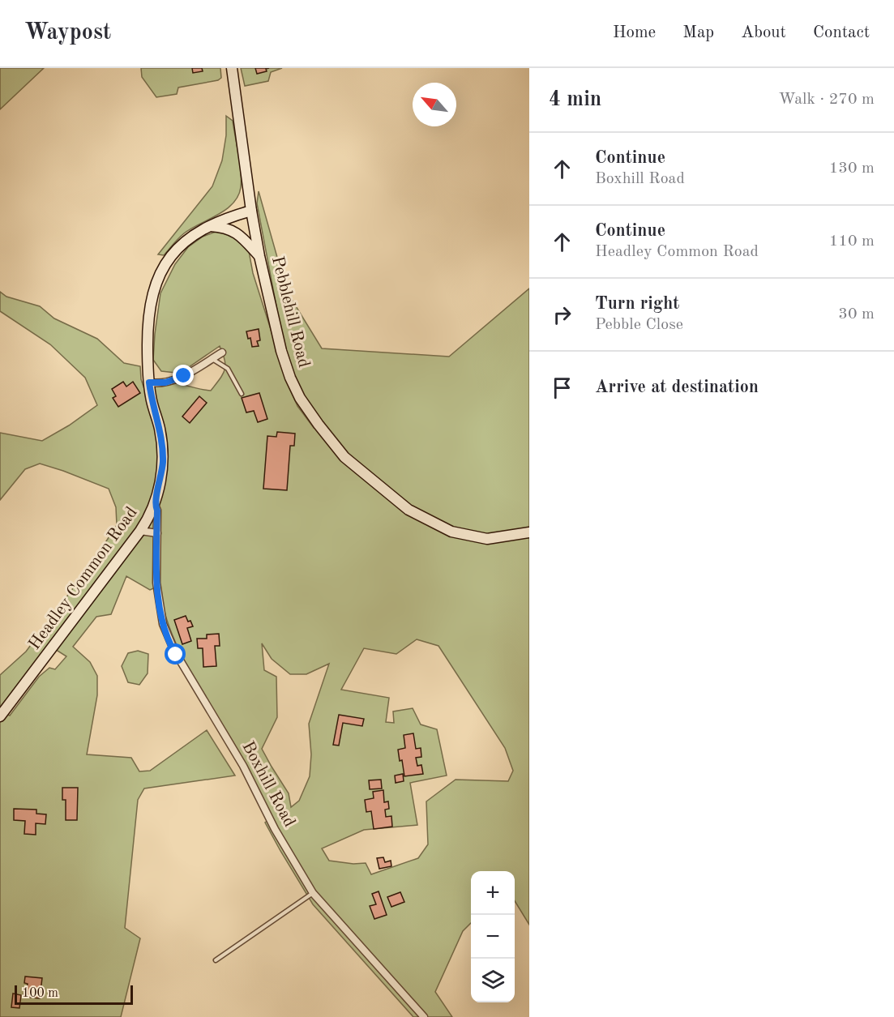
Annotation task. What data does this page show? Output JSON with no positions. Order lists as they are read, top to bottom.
{
  "streets": {
    "main road": ["Pebblehill Road", "Headley Common Road"],
    "street": ["Boxhill Road"]
  },
  "crossings": [
    ["Pebblehill Road", "Headley Common Road"],
    ["Headley Common Road", "Boxhill Road"]
  ],
  "scale_bar": "100 m",
  "north": "top left",
  "page": {
    "header": "Waypost",
    "nav": [
      "Home",
      "Map",
      "About",
      "Contact"
    ],
    "heading": ["4 min", "Walk · 270 m"],
    "list": [
      ["Continue", "Boxhill Road", "130 m"],
      ["Continue", "Headley Common Road", "110 m"],
      ["Turn right", "Pebble Close", "30 m"],
      "Arrive at destination"
    ],
    "map_buttons": ["+", "−"],
    "scale": "100 m"
  }
}
